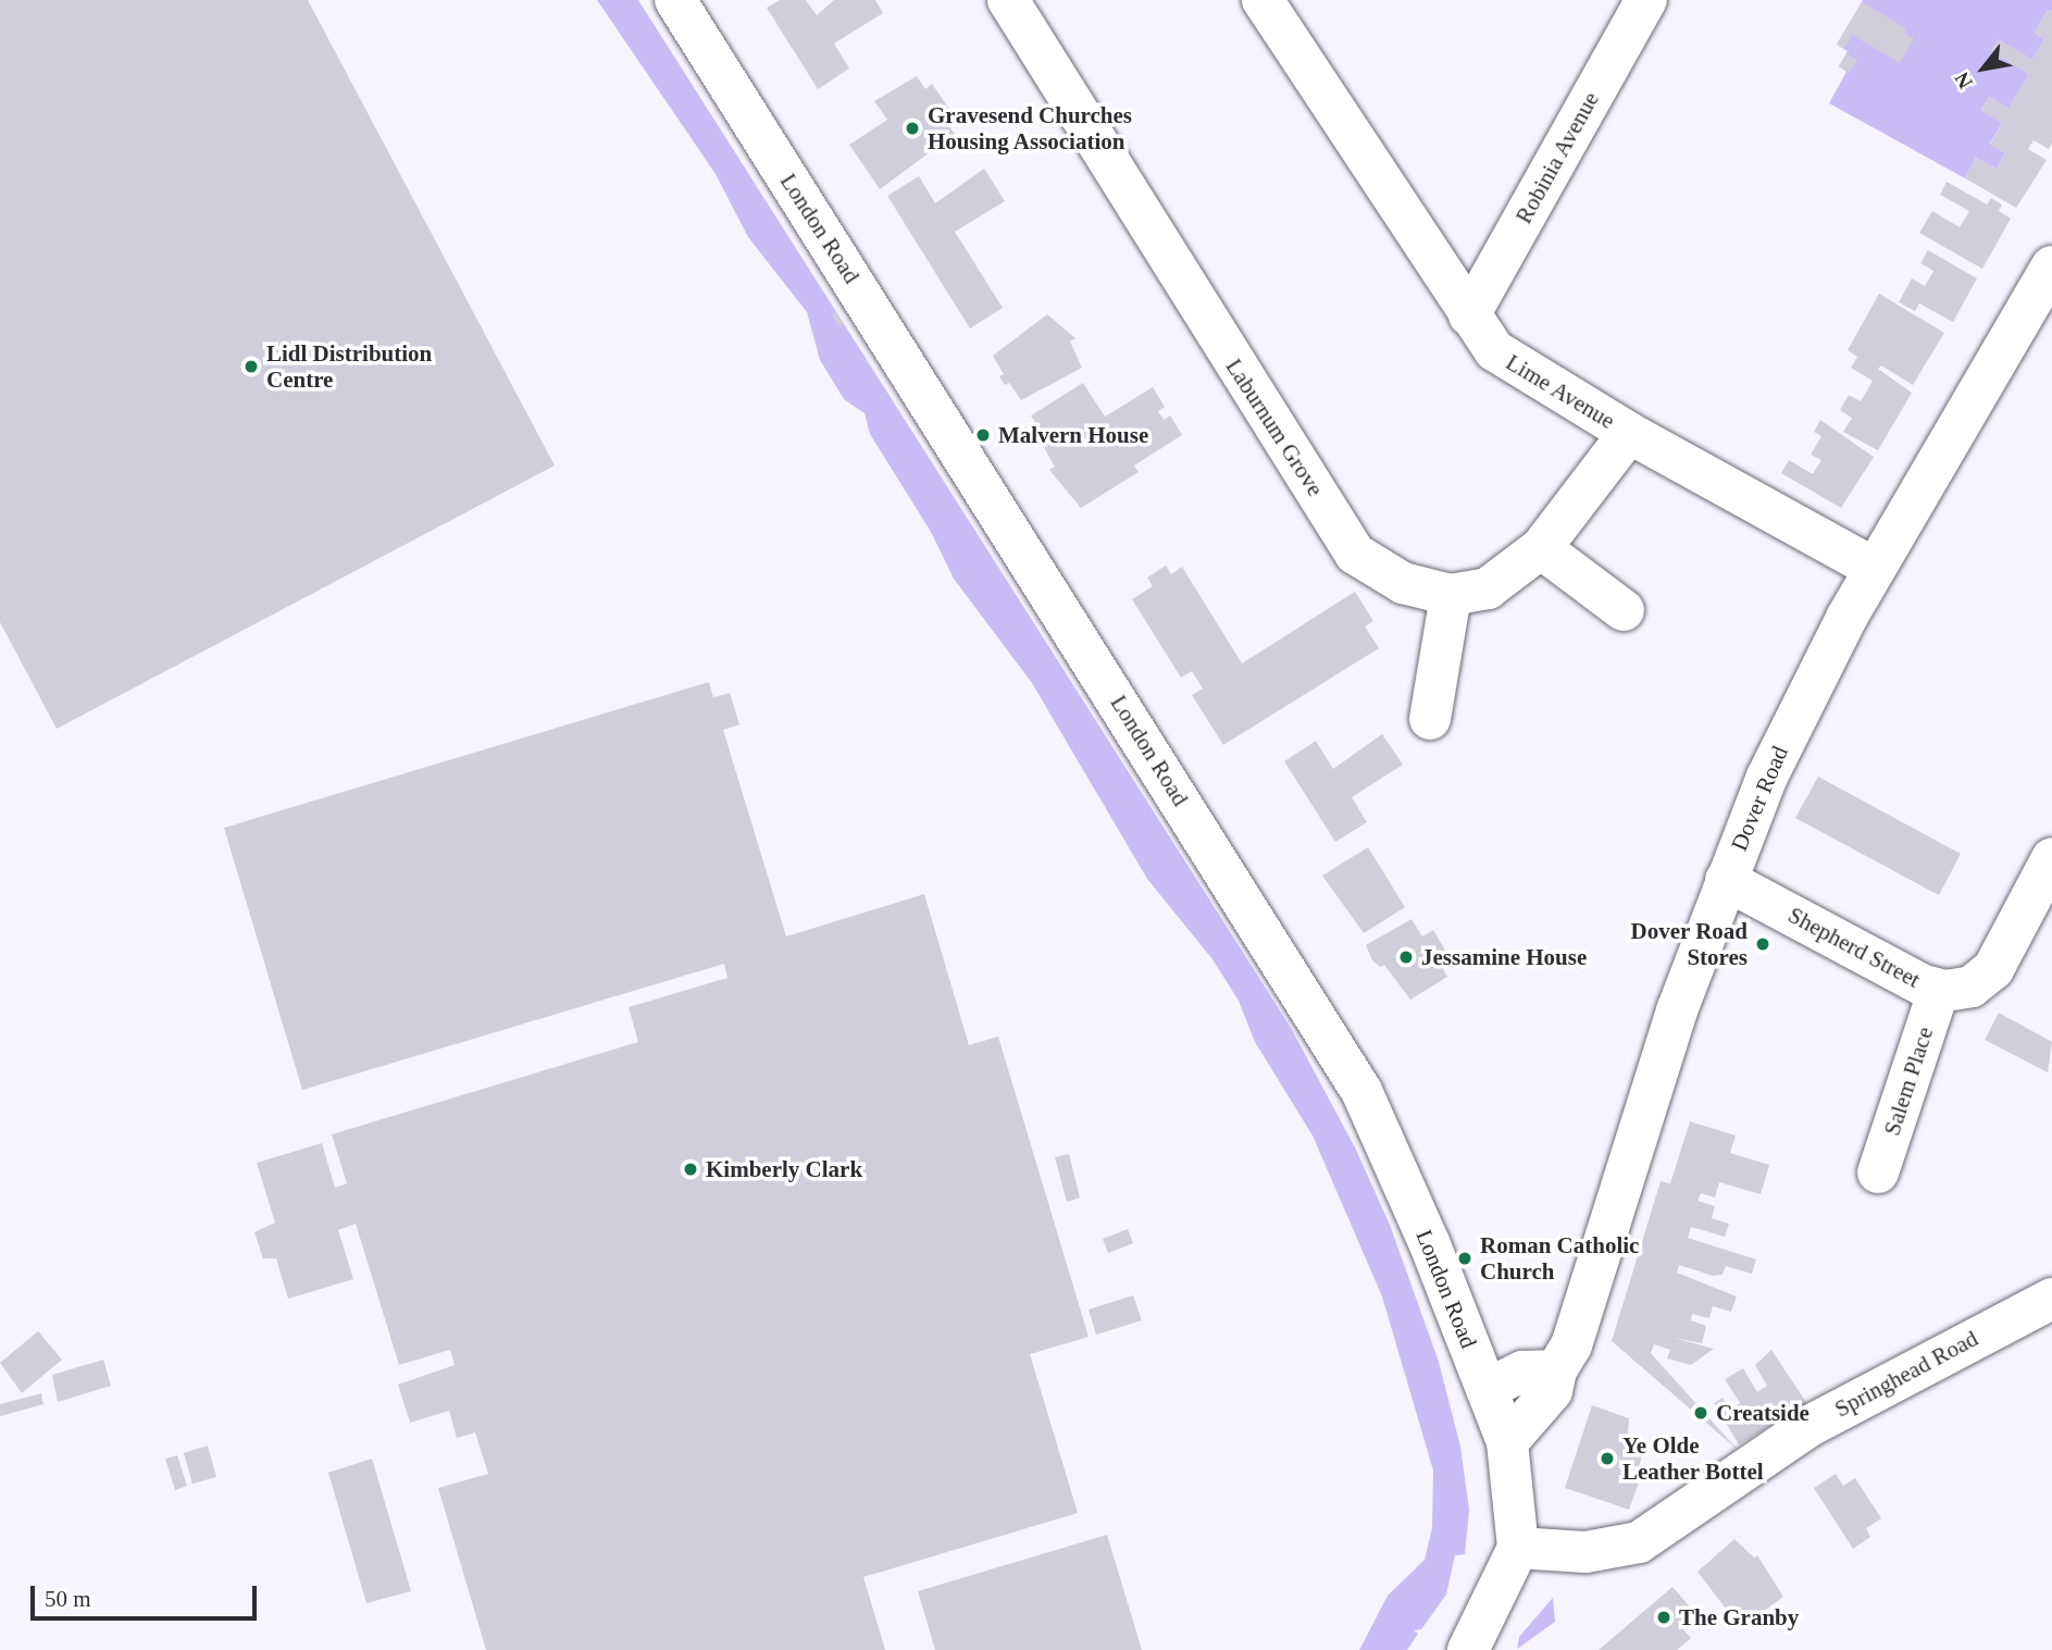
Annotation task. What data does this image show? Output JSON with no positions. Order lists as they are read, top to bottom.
{
  "streets": {
    "street": [
      "Robinia Avenue",
      "London Road",
      "Lime Avenue",
      "Laburnum Grove",
      "Dover Road",
      "Shepherd Street",
      "Salem Place",
      "Springhead Road"
    ]
  },
  "crossings": [
    ["Robinia Avenue", "Lime Avenue"],
    ["London Road", "Dover Road"],
    ["London Road", "Springhead Road"],
    ["Lime Avenue", "Laburnum Grove"],
    ["Lime Avenue", "Dover Road"],
    ["Dover Road", "Shepherd Street"],
    ["Shepherd Street", "Salem Place"]
  ],
  "places": [
    "Gravesend Churches Housing Association",
    "Lidl Distribution Centre",
    "Malvern House",
    "Dover Road Stores",
    "Jessamine House",
    "Kimberly Clark",
    "Roman Catholic Church",
    "Creatside",
    "Ye Olde Leather Bottel",
    "The Granby"
  ],
  "scale_bar": "50 m",
  "north": "bottom left"
}
